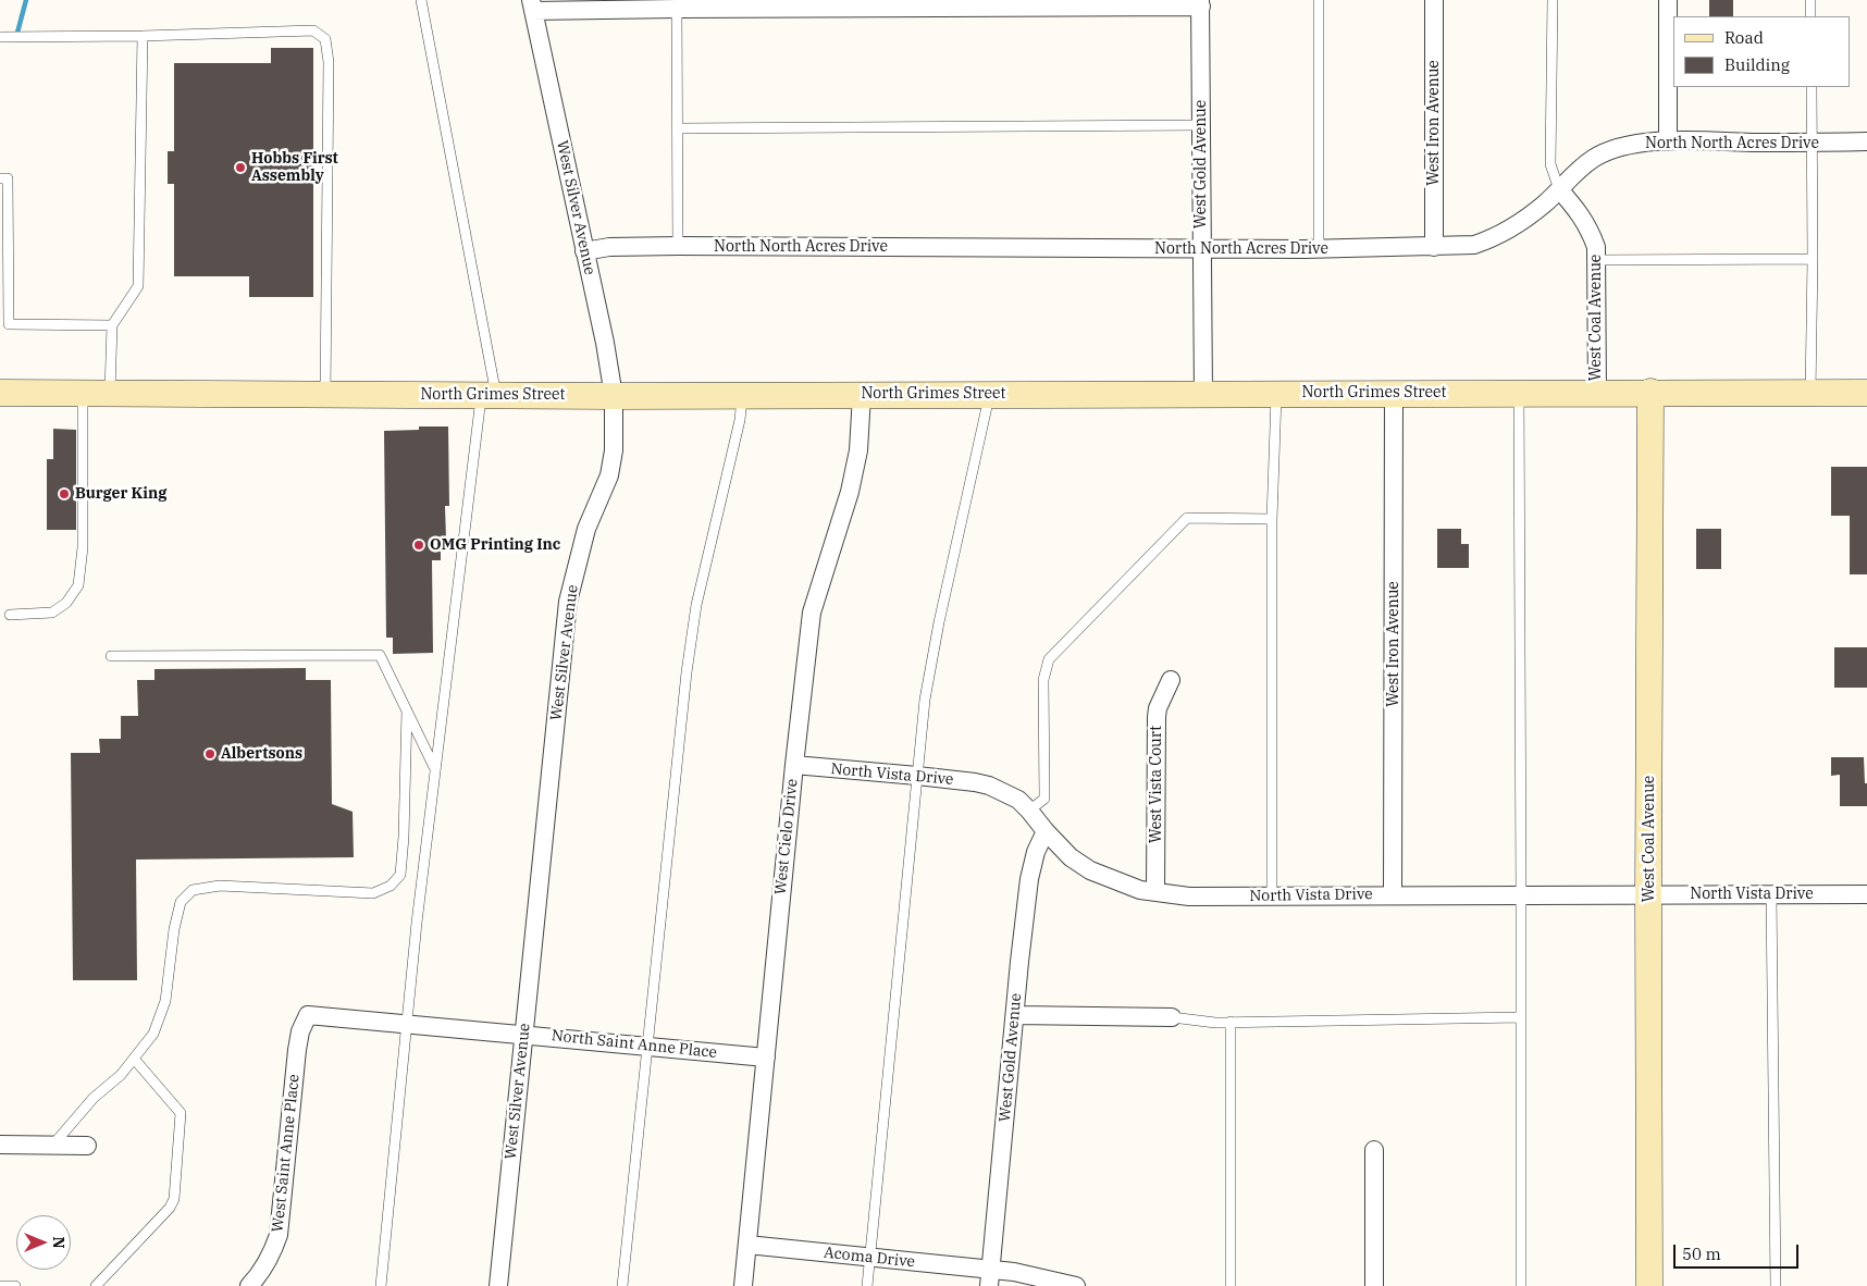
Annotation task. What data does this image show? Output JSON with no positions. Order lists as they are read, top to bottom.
{
  "streets": {
    "main road": ["West Coal Avenue", "North Grimes Street"],
    "street": [
      "West Iron Avenue",
      "North North Acres Drive",
      "West Gold Avenue",
      "West Silver Avenue",
      "North Vista Drive",
      "West Vista Court",
      "West Cielo Drive",
      "North Saint Anne Place",
      "West Saint Anne Place",
      "Acoma Drive"
    ]
  },
  "crossings": [
    ["West Iron Avenue", "North North Acres Drive"],
    ["West Iron Avenue", "North Grimes Street"],
    ["West Iron Avenue", "North Vista Drive"],
    ["North North Acres Drive", "West Gold Avenue"],
    ["North North Acres Drive", "West Silver Avenue"],
    ["North North Acres Drive", "West Coal Avenue"],
    ["West Gold Avenue", "North Grimes Street"],
    ["West Gold Avenue", "North Vista Drive"],
    ["West Gold Avenue", "Acoma Drive"],
    ["West Silver Avenue", "North Grimes Street"],
    ["West Silver Avenue", "North Saint Anne Place"],
    ["West Coal Avenue", "North Grimes Street"],
    ["West Coal Avenue", "North Vista Drive"],
    ["North Grimes Street", "West Cielo Drive"],
    ["North Vista Drive", "West Vista Court"],
    ["North Vista Drive", "West Cielo Drive"],
    ["West Cielo Drive", "North Saint Anne Place"],
    ["West Cielo Drive", "Acoma Drive"],
    ["North Saint Anne Place", "West Saint Anne Place"]
  ],
  "places": [
    "Hobbs First Assembly",
    "Burger King",
    "OMG Printing Inc",
    "Albertsons"
  ],
  "legend": ["Road", "Building"],
  "scale_bar": "50 m",
  "north": "right"
}
